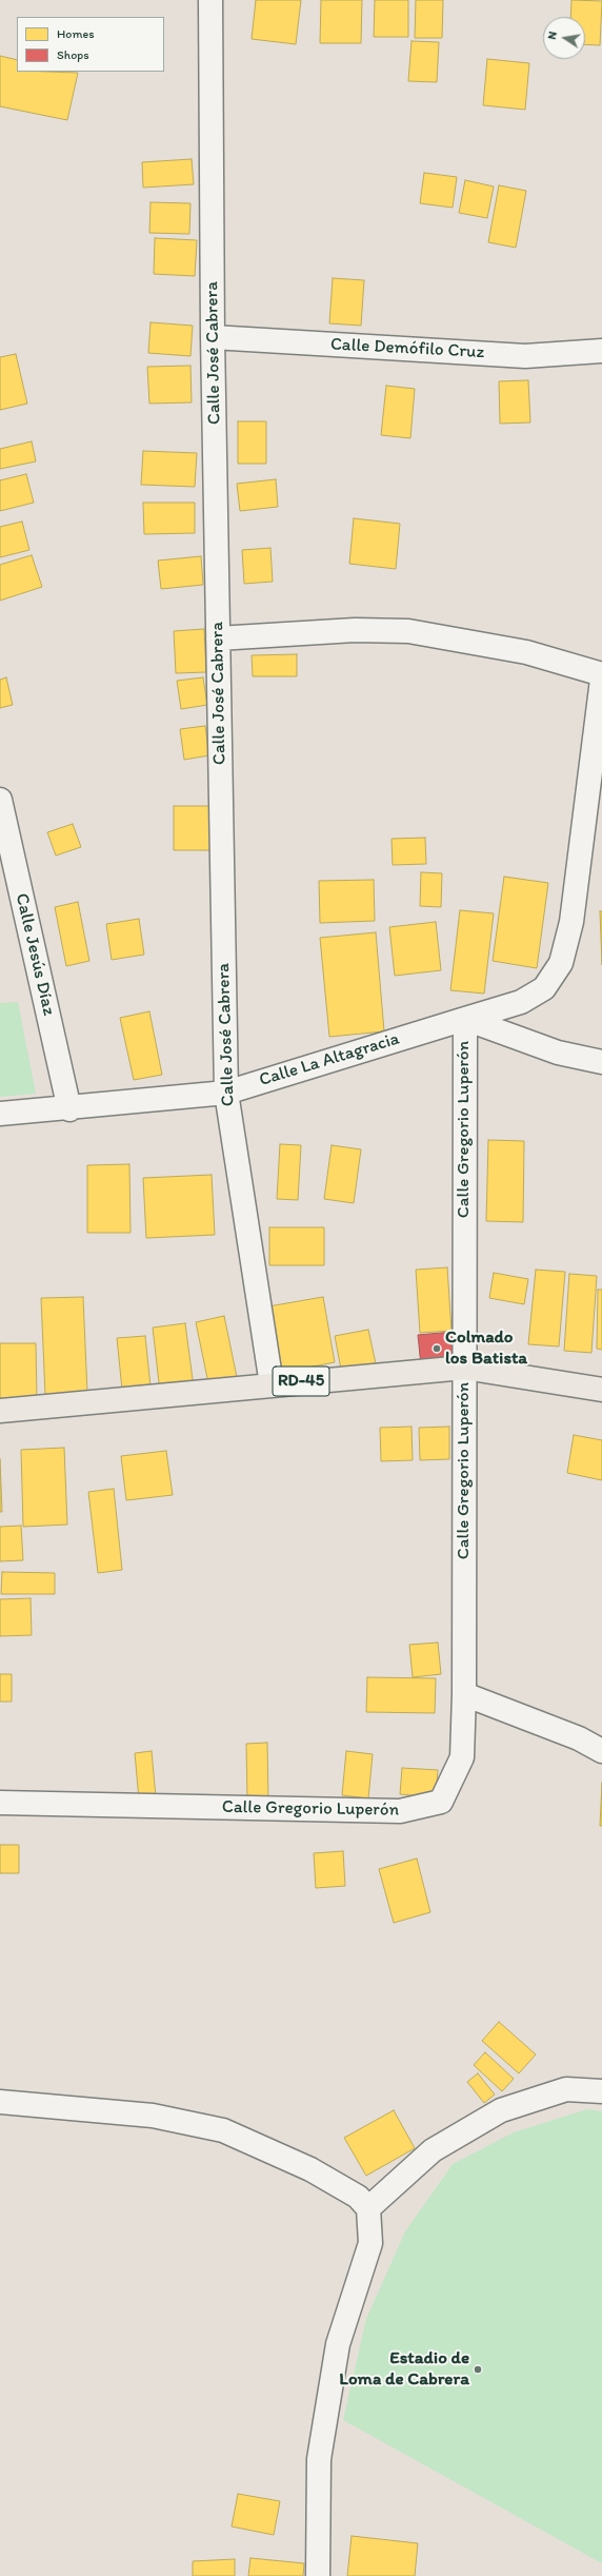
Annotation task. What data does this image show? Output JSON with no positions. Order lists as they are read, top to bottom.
{
  "streets": {
    "main road": ["RD-45"],
    "street": [
      "Calle Demófilo Cruz",
      "Calle José Cabrera",
      "Calle Jesús Díaz",
      "Calle La Altagracia",
      "Calle Gregorio Luperón"
    ]
  },
  "crossings": [
    ["Calle Demófilo Cruz", "Calle José Cabrera"],
    ["Calle José Cabrera", "Calle La Altagracia"],
    ["Calle José Cabrera", "RD-45"],
    ["Calle Jesús Díaz", "Calle La Altagracia"],
    ["Calle La Altagracia", "Calle Gregorio Luperón"],
    ["Calle Gregorio Luperón", "RD-45"]
  ],
  "places": ["Colmado los Batista", "Estadio de Loma de Cabrera"],
  "legend": ["Homes", "Shops"],
  "north": "left"
}
